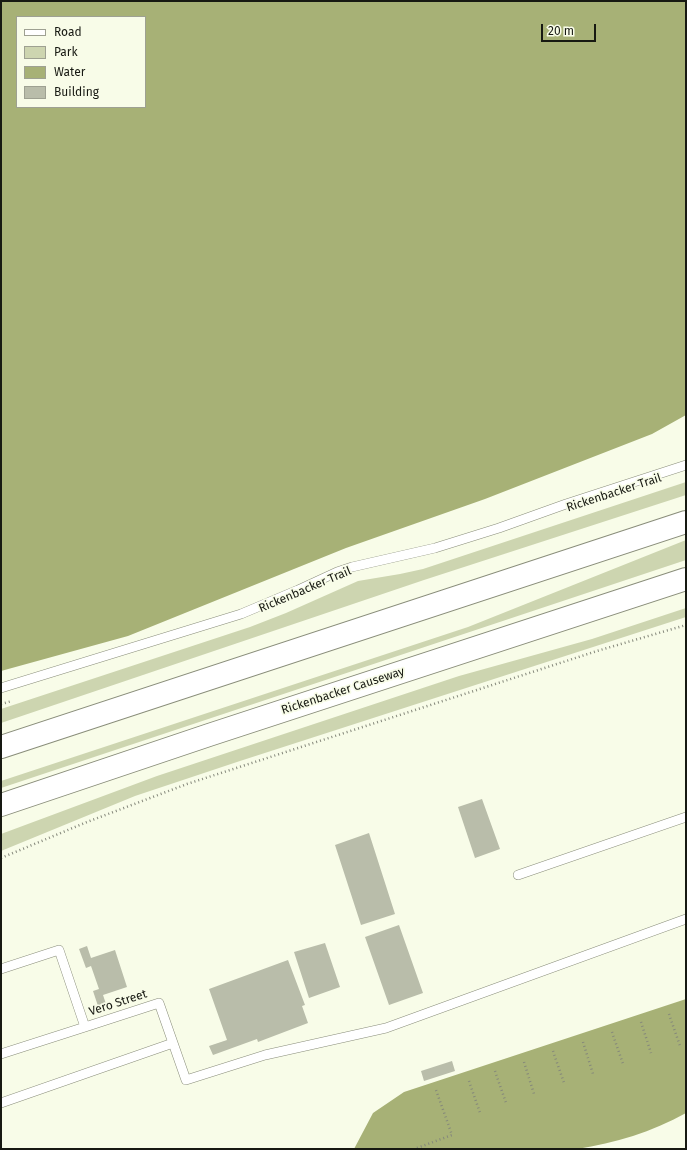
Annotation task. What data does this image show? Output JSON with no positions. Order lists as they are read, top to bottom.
{
  "streets": {
    "main road": ["Rickenbacker Causeway"],
    "lane": ["Vero Street"]
  },
  "legend": [
    "Road",
    "Park",
    "Water",
    "Building"
  ],
  "scale_bar": "20 m"
}
